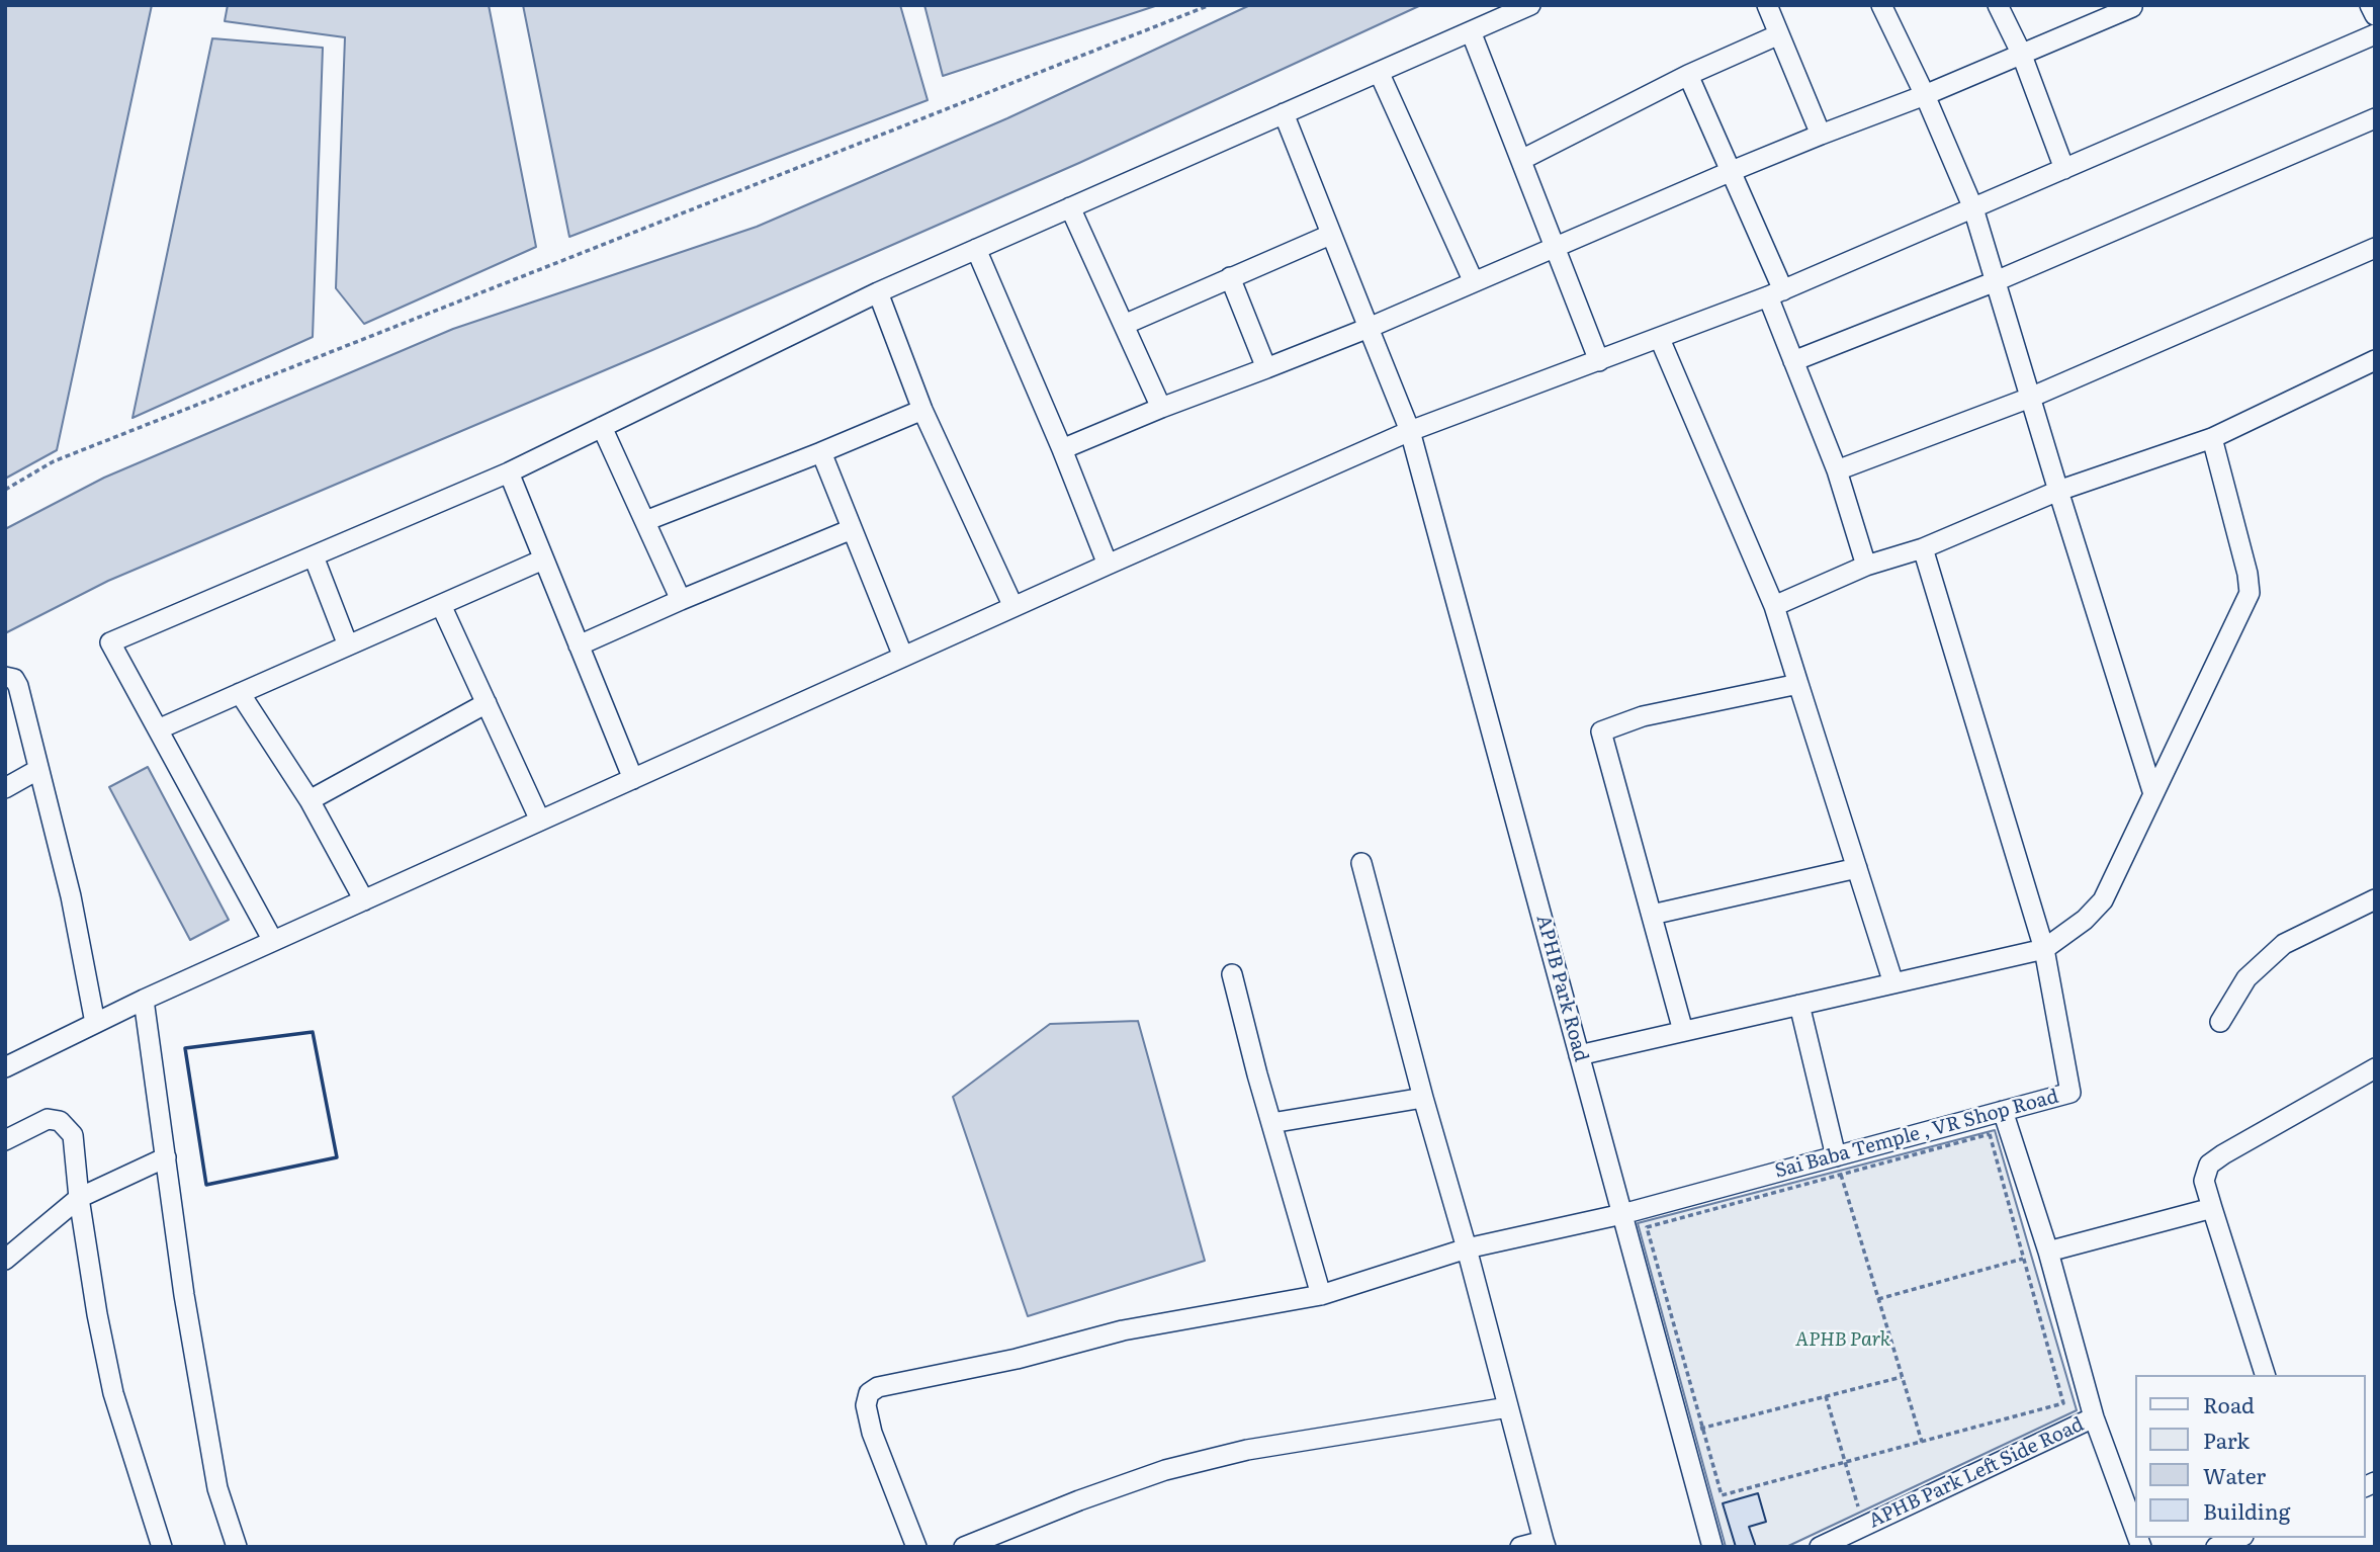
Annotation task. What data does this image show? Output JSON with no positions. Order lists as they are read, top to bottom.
{
  "streets": {
    "street": ["APHB Park Road", "Sai Baba Temple , VR Shop Road", "APHB Park Left Side Road"]
  },
  "crossings": [
    ["APHB Park Road", "Sai Baba Temple , VR Shop Road"]
  ],
  "parks": ["APHB Park"],
  "legend": [
    "Road",
    "Park",
    "Water",
    "Building"
  ]
}
